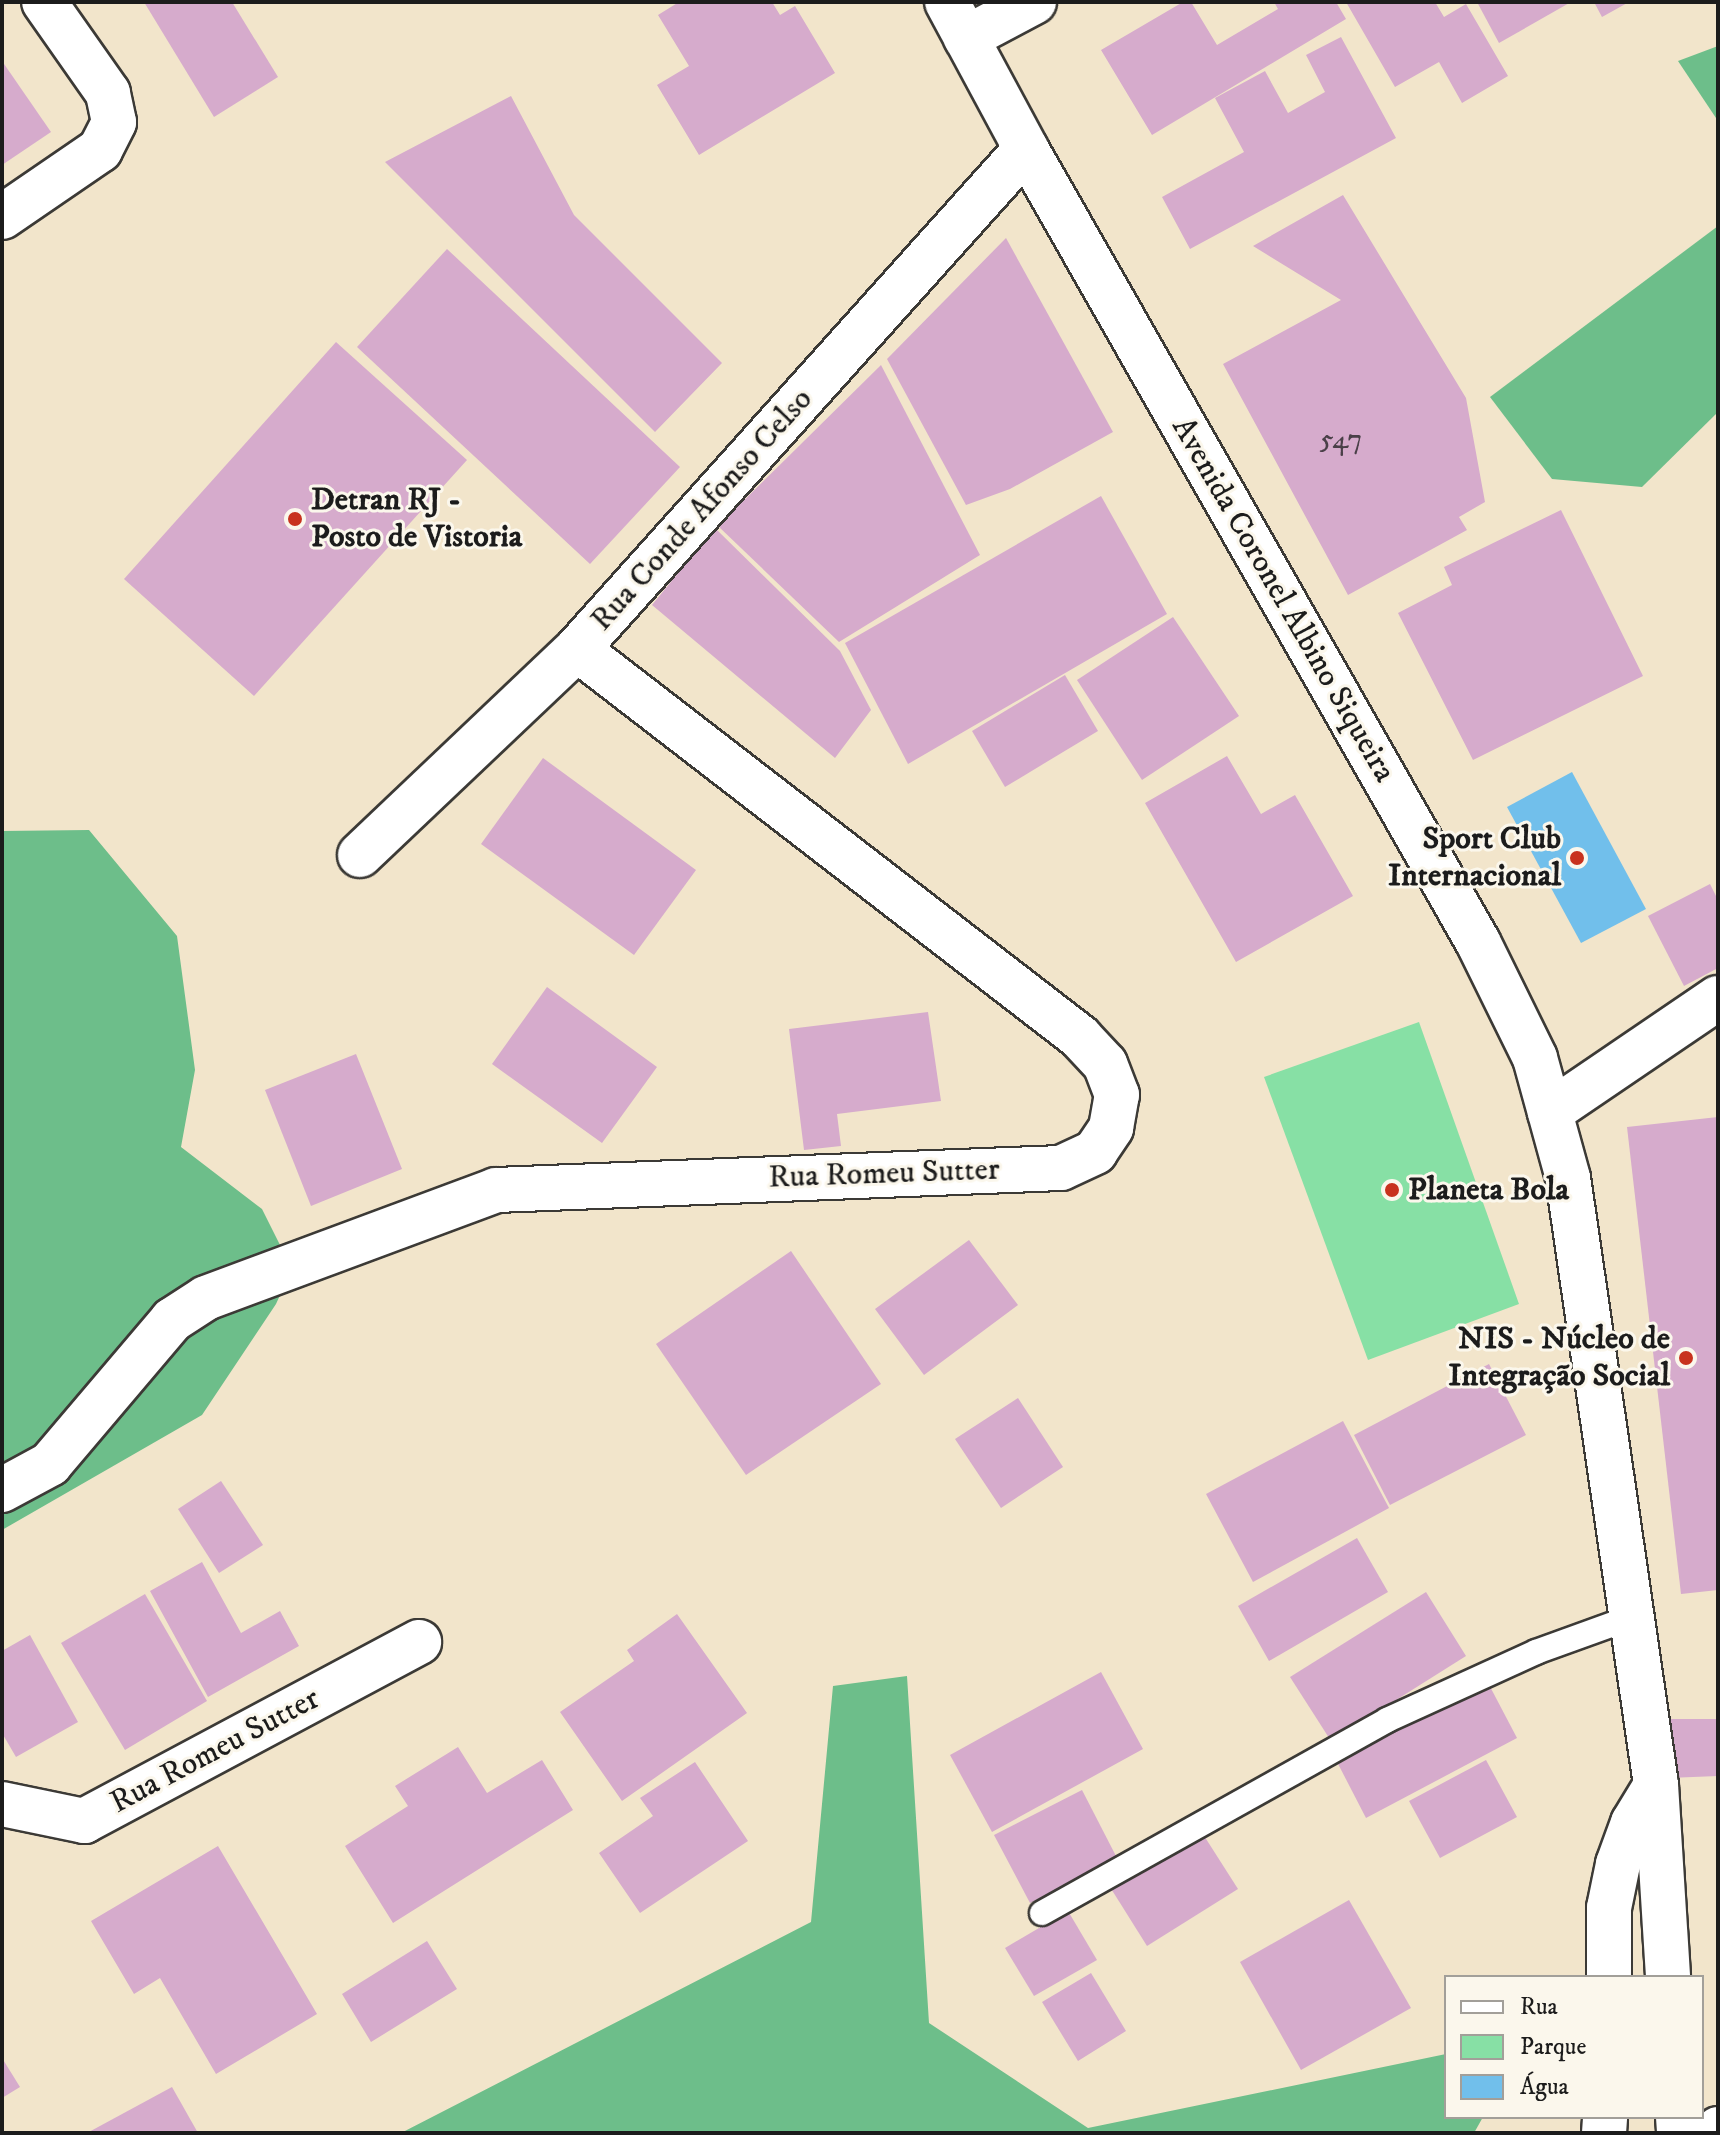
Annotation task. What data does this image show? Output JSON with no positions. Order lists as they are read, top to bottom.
{
  "streets": {
    "street": ["Rua Conde Afonso Celso", "Avenida Coronel Albino Siqueira", "Rua Romeu Sutter"]
  },
  "crossings": [
    ["Rua Conde Afonso Celso", "Avenida Coronel Albino Siqueira"],
    ["Rua Conde Afonso Celso", "Rua Romeu Sutter"]
  ],
  "places": [
    "Detran RJ - Posto de Vistoria",
    "Sport Club Internacional",
    "Planeta Bola",
    "NIS - Núcleo de Integração Social"
  ],
  "house_numbers": ["547"],
  "legend": ["Rua", "Parque", "Água"]
}
